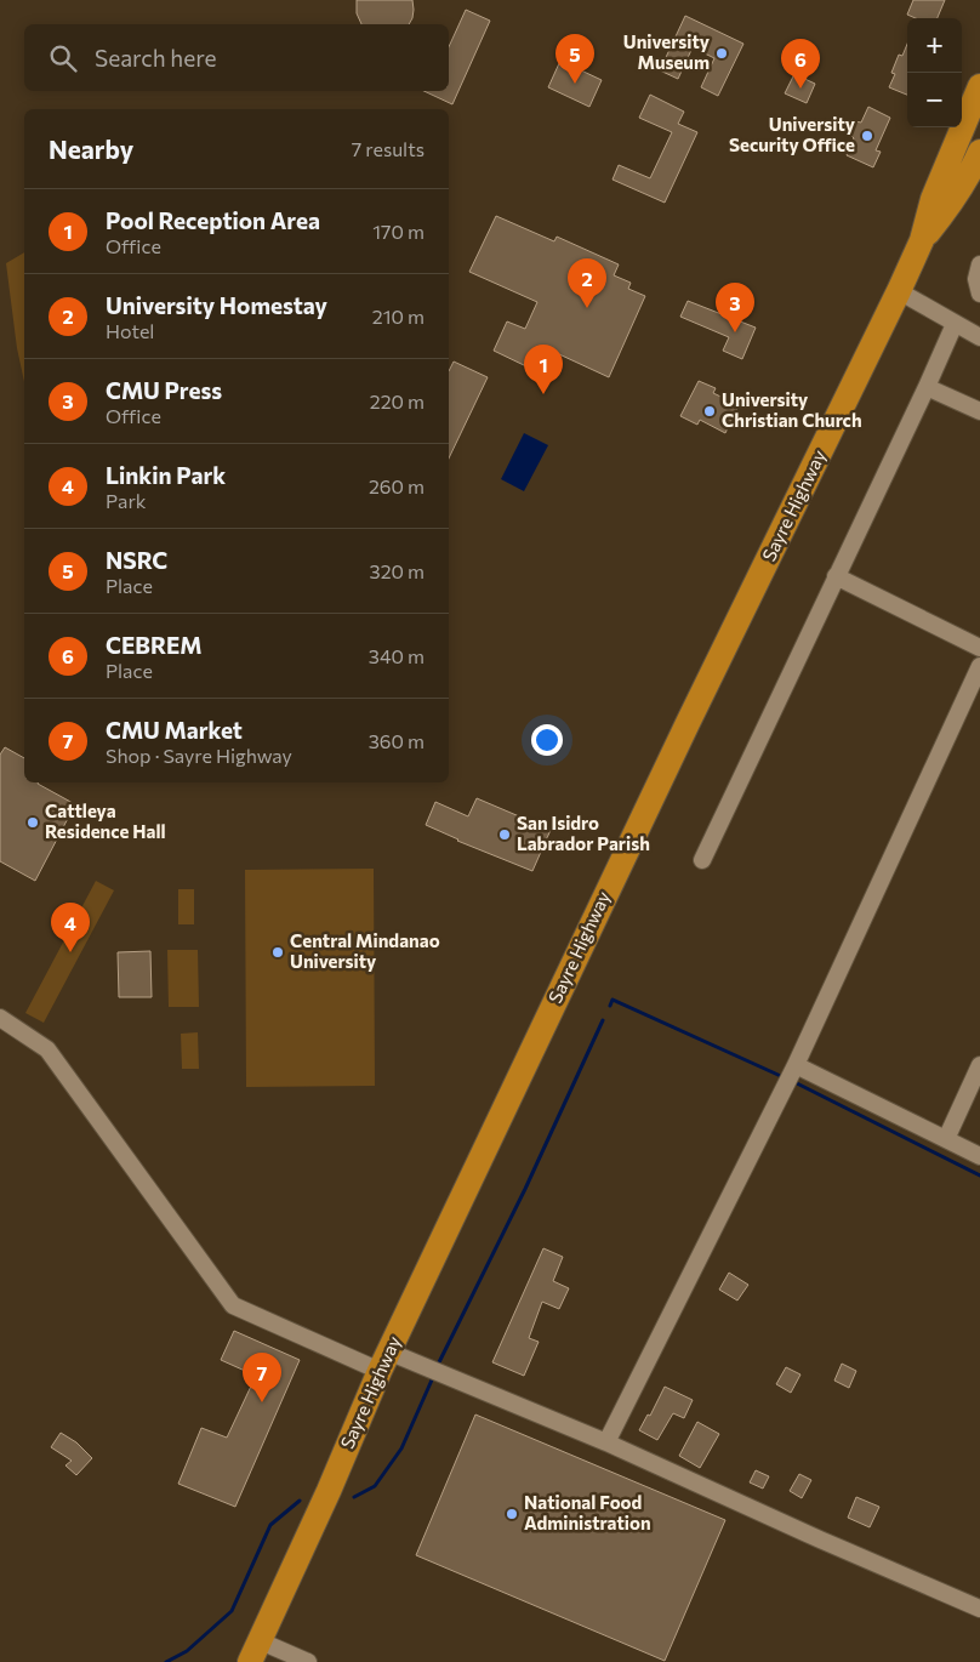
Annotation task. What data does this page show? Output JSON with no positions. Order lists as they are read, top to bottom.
{
  "streets": {
    "highway": ["Sayre Highway"]
  },
  "places": [
    "University Museum",
    "University Security Office",
    "University Christian Church",
    "Cattleya Residence Hall",
    "San Isidro Labrador Parish",
    "Central Mindanao University",
    "National Food Administration"
  ],
  "page": {
    "map_buttons": ["+", "−"],
    "search": "Search here",
    "pins": [
      "5",
      "6",
      "2",
      "3",
      "1",
      "4",
      "7"
    ],
    "heading": ["Nearby", "7 results"],
    "list": [
      {
        "mark": "1",
        "name": "Pool Reception Area",
        "note": "Office",
        "value": "170 m"
      },
      {
        "mark": "2",
        "name": "University Homestay",
        "note": "Hotel",
        "value": "210 m"
      },
      {
        "mark": "3",
        "name": "CMU Press",
        "note": "Office",
        "value": "220 m"
      },
      {
        "mark": "4",
        "name": "Linkin Park",
        "note": "Park",
        "value": "260 m"
      },
      {
        "mark": "5",
        "name": "NSRC",
        "note": "Place",
        "value": "320 m"
      },
      {
        "mark": "6",
        "name": "CEBREM",
        "note": "Place",
        "value": "340 m"
      },
      {
        "mark": "7",
        "name": "CMU Market",
        "note": "Shop · Sayre Highway",
        "value": "360 m"
      }
    ]
  }
}
